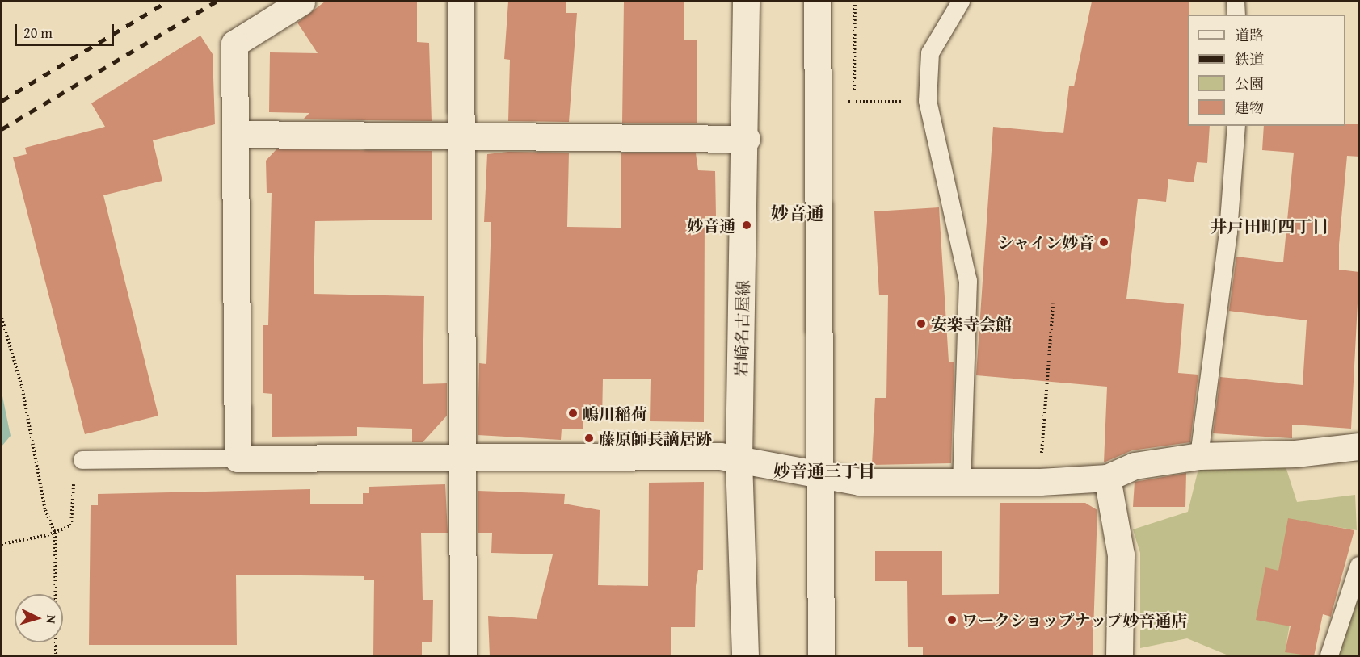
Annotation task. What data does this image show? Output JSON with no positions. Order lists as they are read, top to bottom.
{
  "streets": {
    "street": ["岩崎名古屋線"]
  },
  "districts": ["妙音通", "井戸田町四丁目", "妙音通三丁目"],
  "places": [
    "妙音通",
    "シャイン妙音",
    "安楽寺会館",
    "嶋川稲荷",
    "藤原師長謫居跡",
    "ワークショップナップ妙音通店"
  ],
  "legend": [
    "道路",
    "鉄道",
    "公園",
    "建物"
  ],
  "scale_bar": "20 m",
  "north": "right"
}
